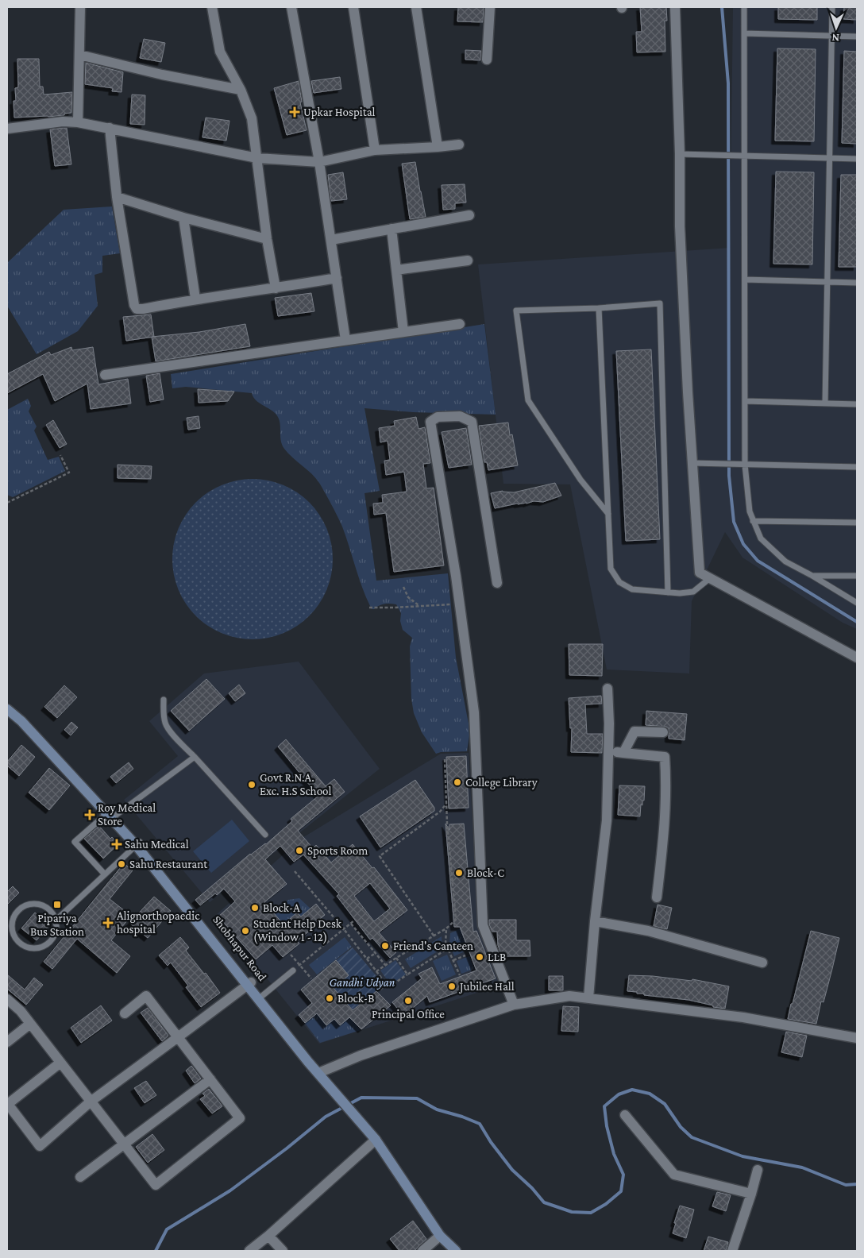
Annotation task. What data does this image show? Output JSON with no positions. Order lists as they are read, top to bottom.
{
  "streets": {
    "main road": ["Shobhapur Road"]
  },
  "parks": ["Gandhi Udyan"],
  "places": {
    "health": [
      "Upkar Hospital",
      "Roy Medical Store",
      "Sahu Medical",
      "Alignorthopaedic hospital"
    ],
    "other": [
      "College Library",
      "Govt R.N.A. Exc. H.S School",
      "Sports Room",
      "Sahu Restaurant",
      "Block-C",
      "Block-A",
      "Student Help Desk (Window 1 - 12)",
      "Friend's Canteen",
      "LLB",
      "Jubilee Hall",
      "Block-B",
      "Principal Office"
    ],
    "transit": ["Pipariya Bus Station"]
  },
  "north": "bottom"
}
